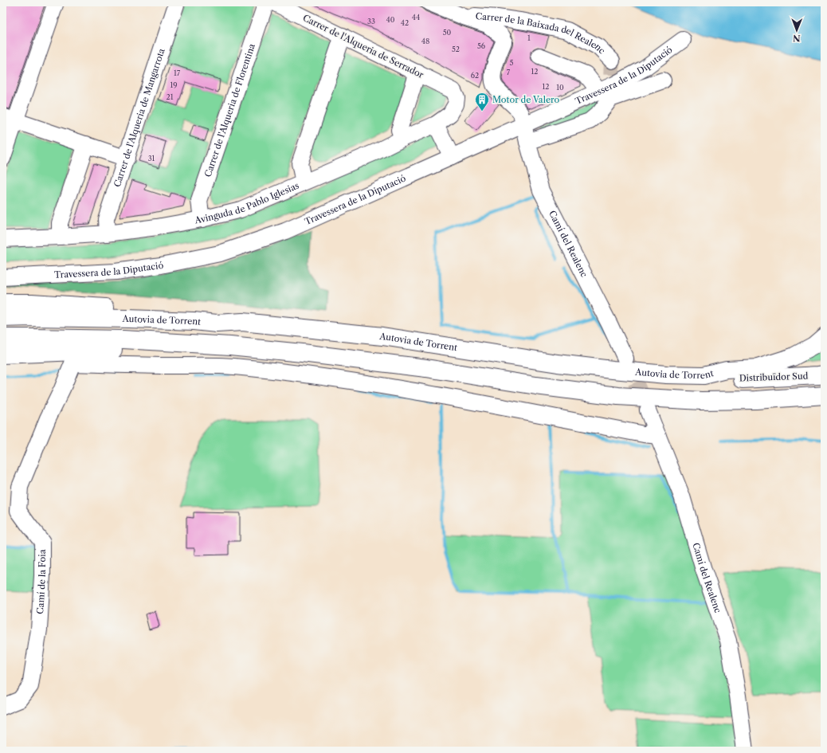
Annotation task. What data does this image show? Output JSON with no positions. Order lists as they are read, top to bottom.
{
  "streets": {
    "highway": ["Autovia de Torrent", "Distribuïdor Sud"],
    "street": [
      "Carrer de la Baixada del Realenc",
      "Carrer de l'Alqueria de Serrador",
      "Travessera de la Diputació",
      "Carrer de l'Alqueria de Florentina",
      "Carrer de l'Alqueria de Mangarrota",
      "Avinguda de Pablo Iglesias",
      "Camí del Realenc",
      "Camí de la Foia"
    ]
  },
  "crossings": [
    ["Carrer de la Baixada del Realenc", "Camí del Realenc"],
    ["Carrer de l'Alqueria de Serrador", "Avinguda de Pablo Iglesias"],
    ["Travessera de la Diputació", "Camí del Realenc"],
    ["Carrer de l'Alqueria de Florentina", "Avinguda de Pablo Iglesias"],
    ["Carrer de l'Alqueria de Mangarrota", "Avinguda de Pablo Iglesias"],
    ["Camí del Realenc", "Camí de la Foia"],
    ["Autovia de Torrent", "Distribuïdor Sud"]
  ],
  "places": {
    "building": ["Motor de Valero"]
  },
  "house_numbers": [
    "44",
    "40",
    "33",
    "42",
    "50",
    "1",
    "48",
    "56",
    "52",
    "5",
    "12",
    "7",
    "17",
    "62",
    "19",
    "12",
    "10",
    "21",
    "31"
  ],
  "north": "bottom"
}
